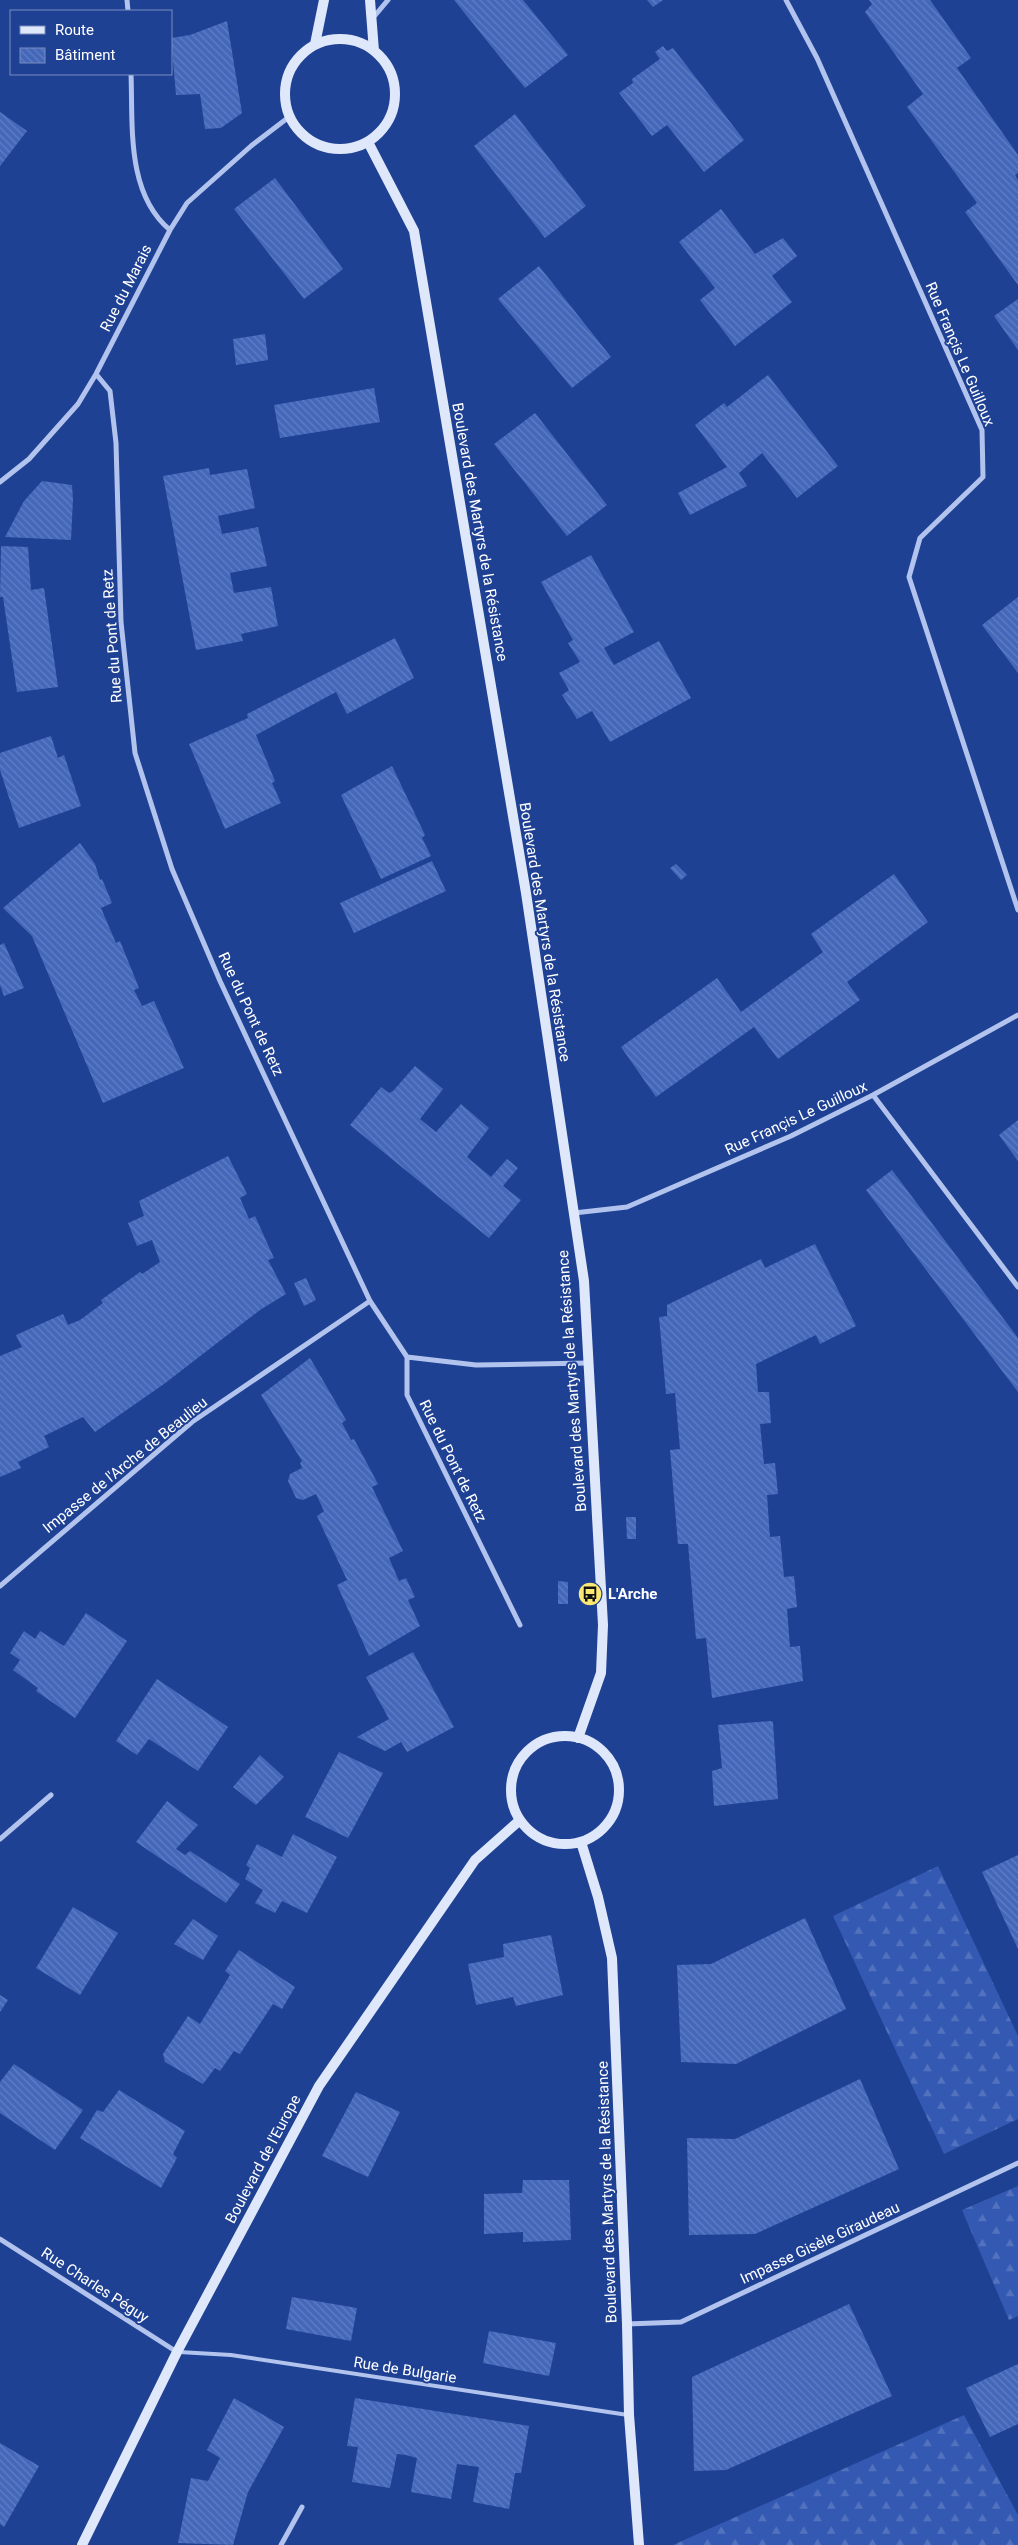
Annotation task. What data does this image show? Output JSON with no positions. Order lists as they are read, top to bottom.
{
  "streets": {
    "street": [
      "Rue du Marais",
      "Rue Françis Le Guilloux",
      "Boulevard des Martyrs de la Résistance",
      "Rue du Pont de Retz",
      "Impasse de l'Arche de Beaulieu",
      "Boulevard de l'Europe",
      "Impasse Gisèle Giraudeau",
      "Rue Charles Péguy"
    ],
    "lane": ["Rue de Bulgarie"]
  },
  "crossings": [
    ["Rue du Marais", "Boulevard des Martyrs de la Résistance"],
    ["Rue du Marais", "Rue du Pont de Retz"],
    ["Rue Françis Le Guilloux", "Boulevard des Martyrs de la Résistance"],
    ["Boulevard des Martyrs de la Résistance", "Boulevard de l'Europe"],
    ["Boulevard des Martyrs de la Résistance", "Impasse Gisèle Giraudeau"],
    ["Boulevard des Martyrs de la Résistance", "Rue de Bulgarie"],
    ["Rue du Pont de Retz", "Impasse de l'Arche de Beaulieu"],
    ["Boulevard de l'Europe", "Rue Charles Péguy"],
    ["Boulevard de l'Europe", "Rue de Bulgarie"],
    ["Rue Charles Péguy", "Rue de Bulgarie"]
  ],
  "places": {
    "bus stop": ["L'Arche"]
  },
  "legend": ["Route", "Bâtiment"]
}
